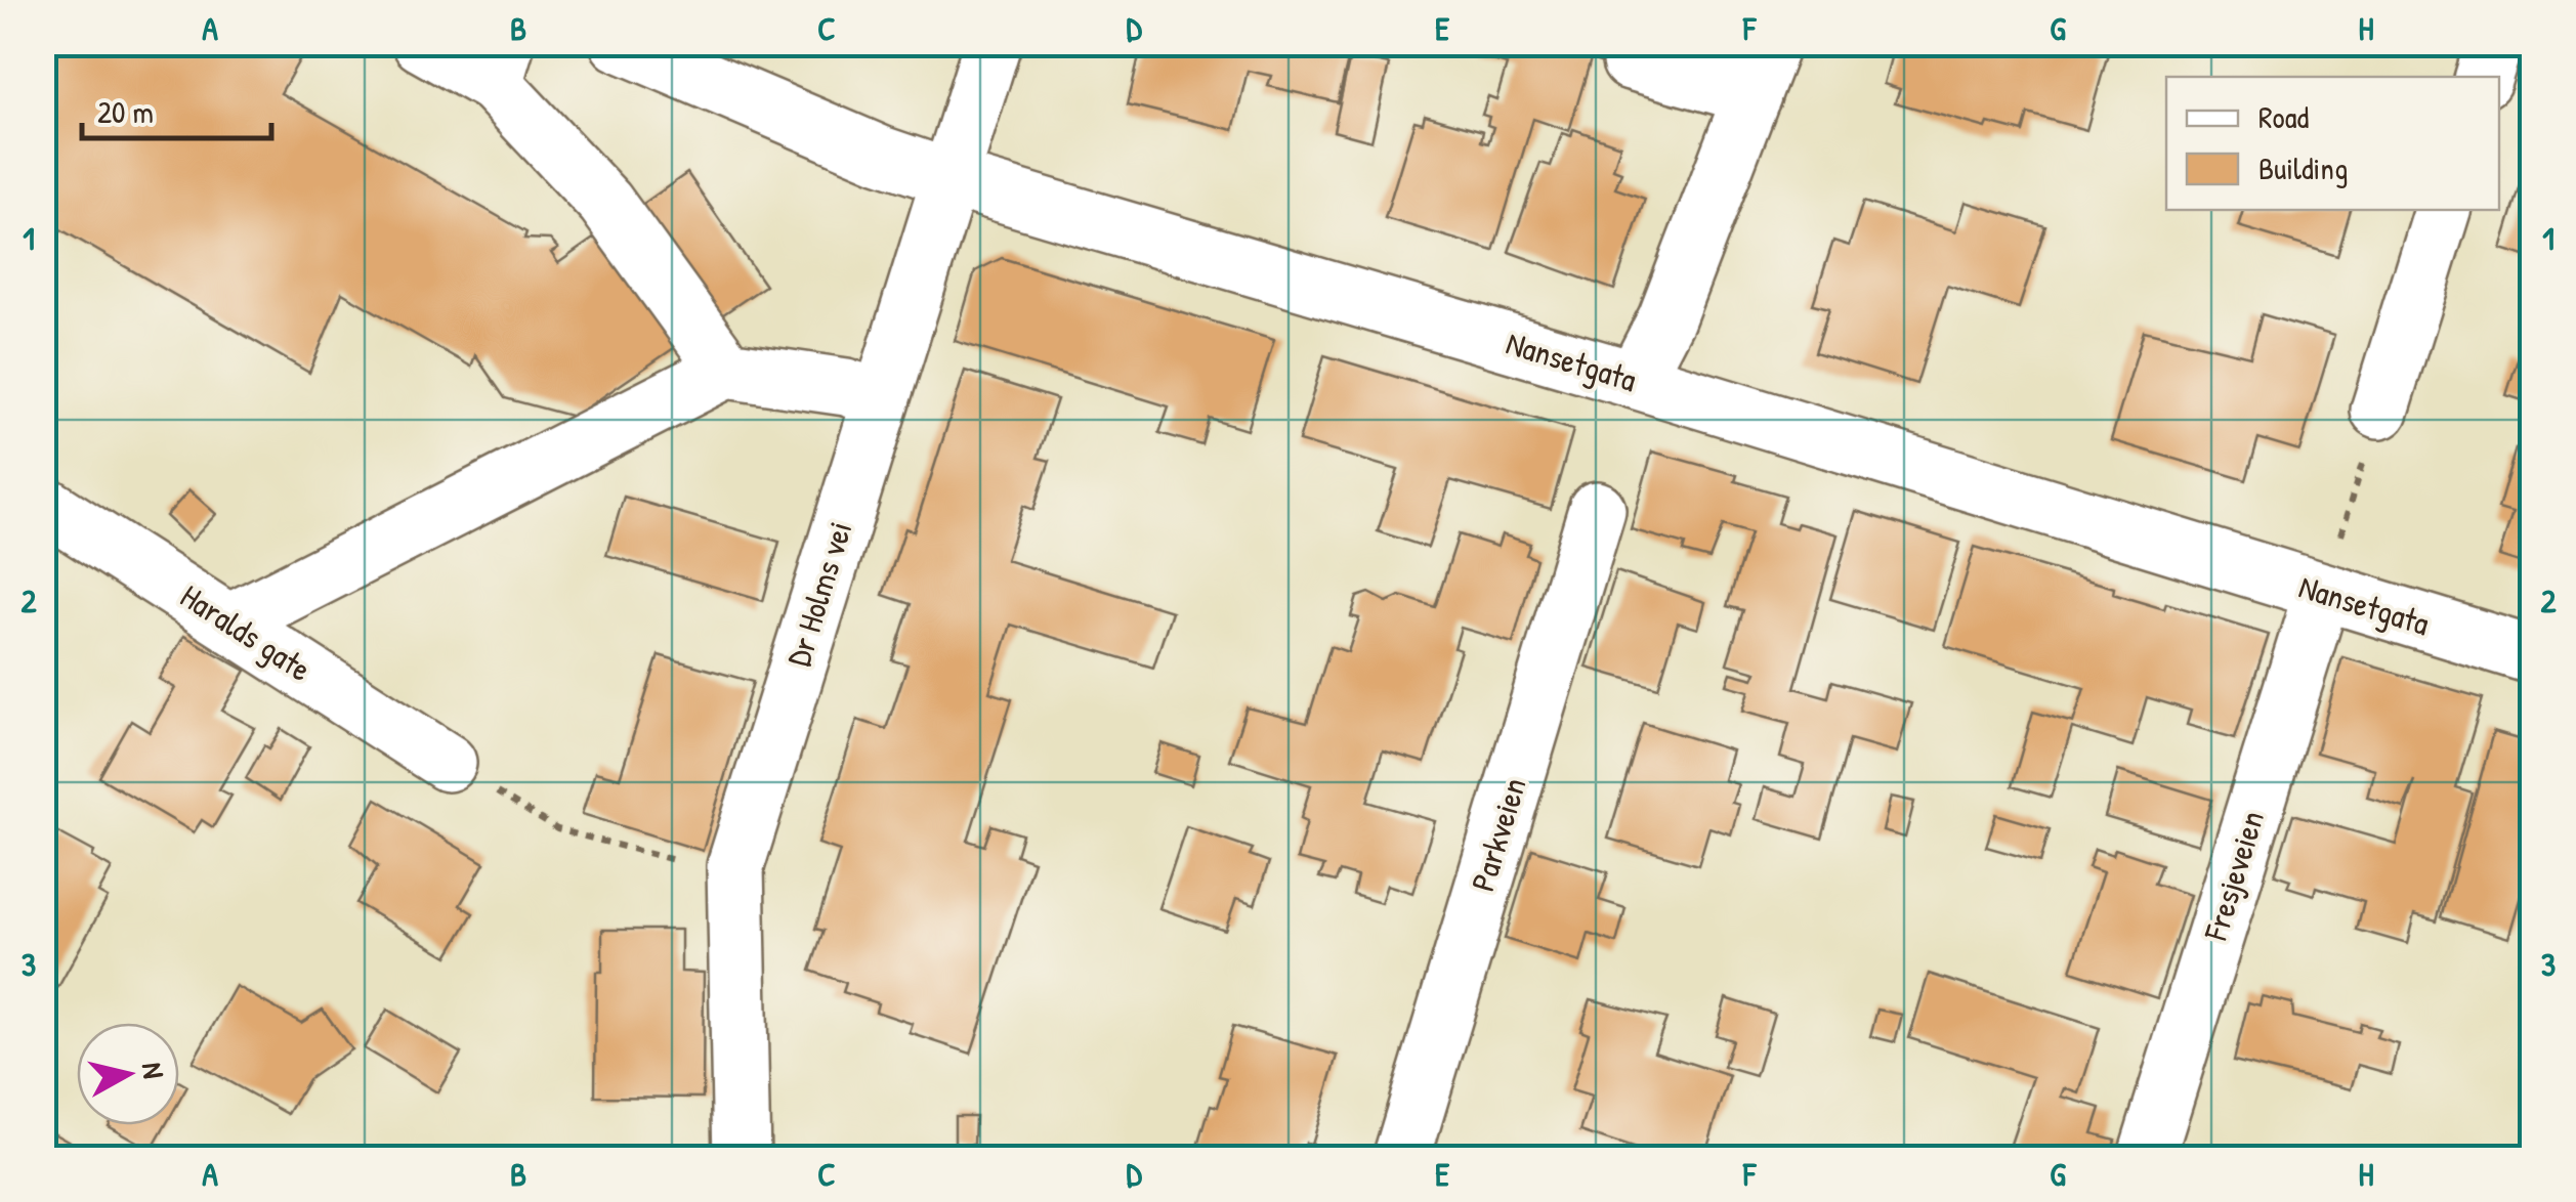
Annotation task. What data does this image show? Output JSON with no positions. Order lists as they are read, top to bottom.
{
  "streets": {
    "street": [
      "Nansetgata",
      "Dr Holms vei",
      "Haralds gate",
      "Parkveien",
      "Fresjeveien"
    ]
  },
  "crossings": [
    ["Nansetgata", "Dr Holms vei"],
    ["Nansetgata", "Fresjeveien"]
  ],
  "legend": ["Road", "Building"],
  "scale_bar": "20 m",
  "north": "right",
  "grid": {
    "columns": [
      "A",
      "B",
      "C",
      "D",
      "E",
      "F",
      "G",
      "H"
    ],
    "rows": ["1", "2", "3"]
  }
}
